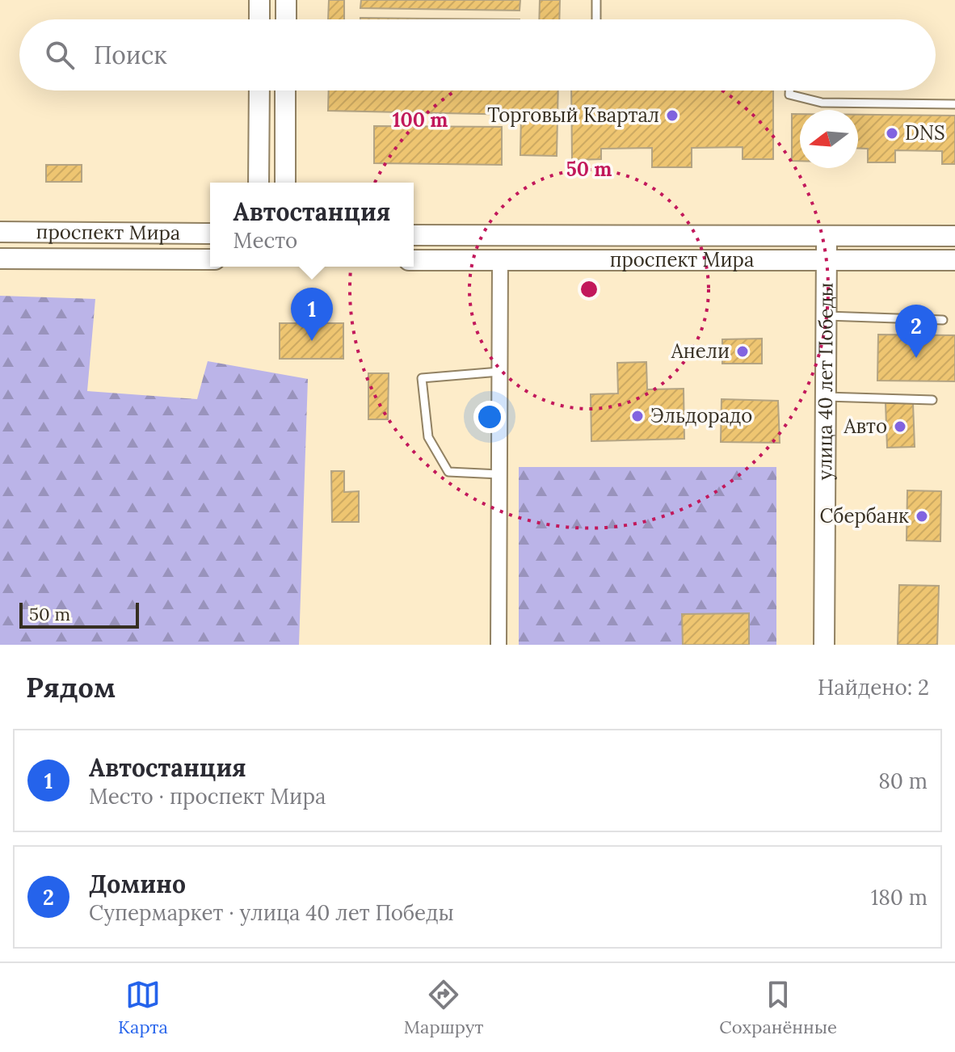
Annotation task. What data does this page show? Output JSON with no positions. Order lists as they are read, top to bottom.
{
  "streets": {
    "street": ["проспект Мира", "улица 40 лет Победы"]
  },
  "crossings": [
    ["проспект Мира", "улица 40 лет Победы"]
  ],
  "places": [
    "Торговый Квартал",
    "DNS",
    "Анели",
    "Эльдорадо",
    "Авто",
    "Сбербанк"
  ],
  "scale_bar": "50 m",
  "north": "left",
  "page": {
    "search": "Поиск",
    "popup": ["Автостанция", "Место"],
    "pins": ["1", "2"],
    "scale": "50 m",
    "heading": ["Рядом", "Найдено: 2"],
    "list": [
      {
        "mark": "1",
        "name": "Автостанция",
        "note": "Место · проспект Мира",
        "value": "80 m"
      },
      {
        "mark": "2",
        "name": "Домино",
        "note": "Супермаркет · улица 40 лет Победы",
        "value": "180 m"
      }
    ],
    "nav": ["Карта", "Маршрут", "Сохранённые"]
  },
  "rings": ["100 m", "50 m"]
}
